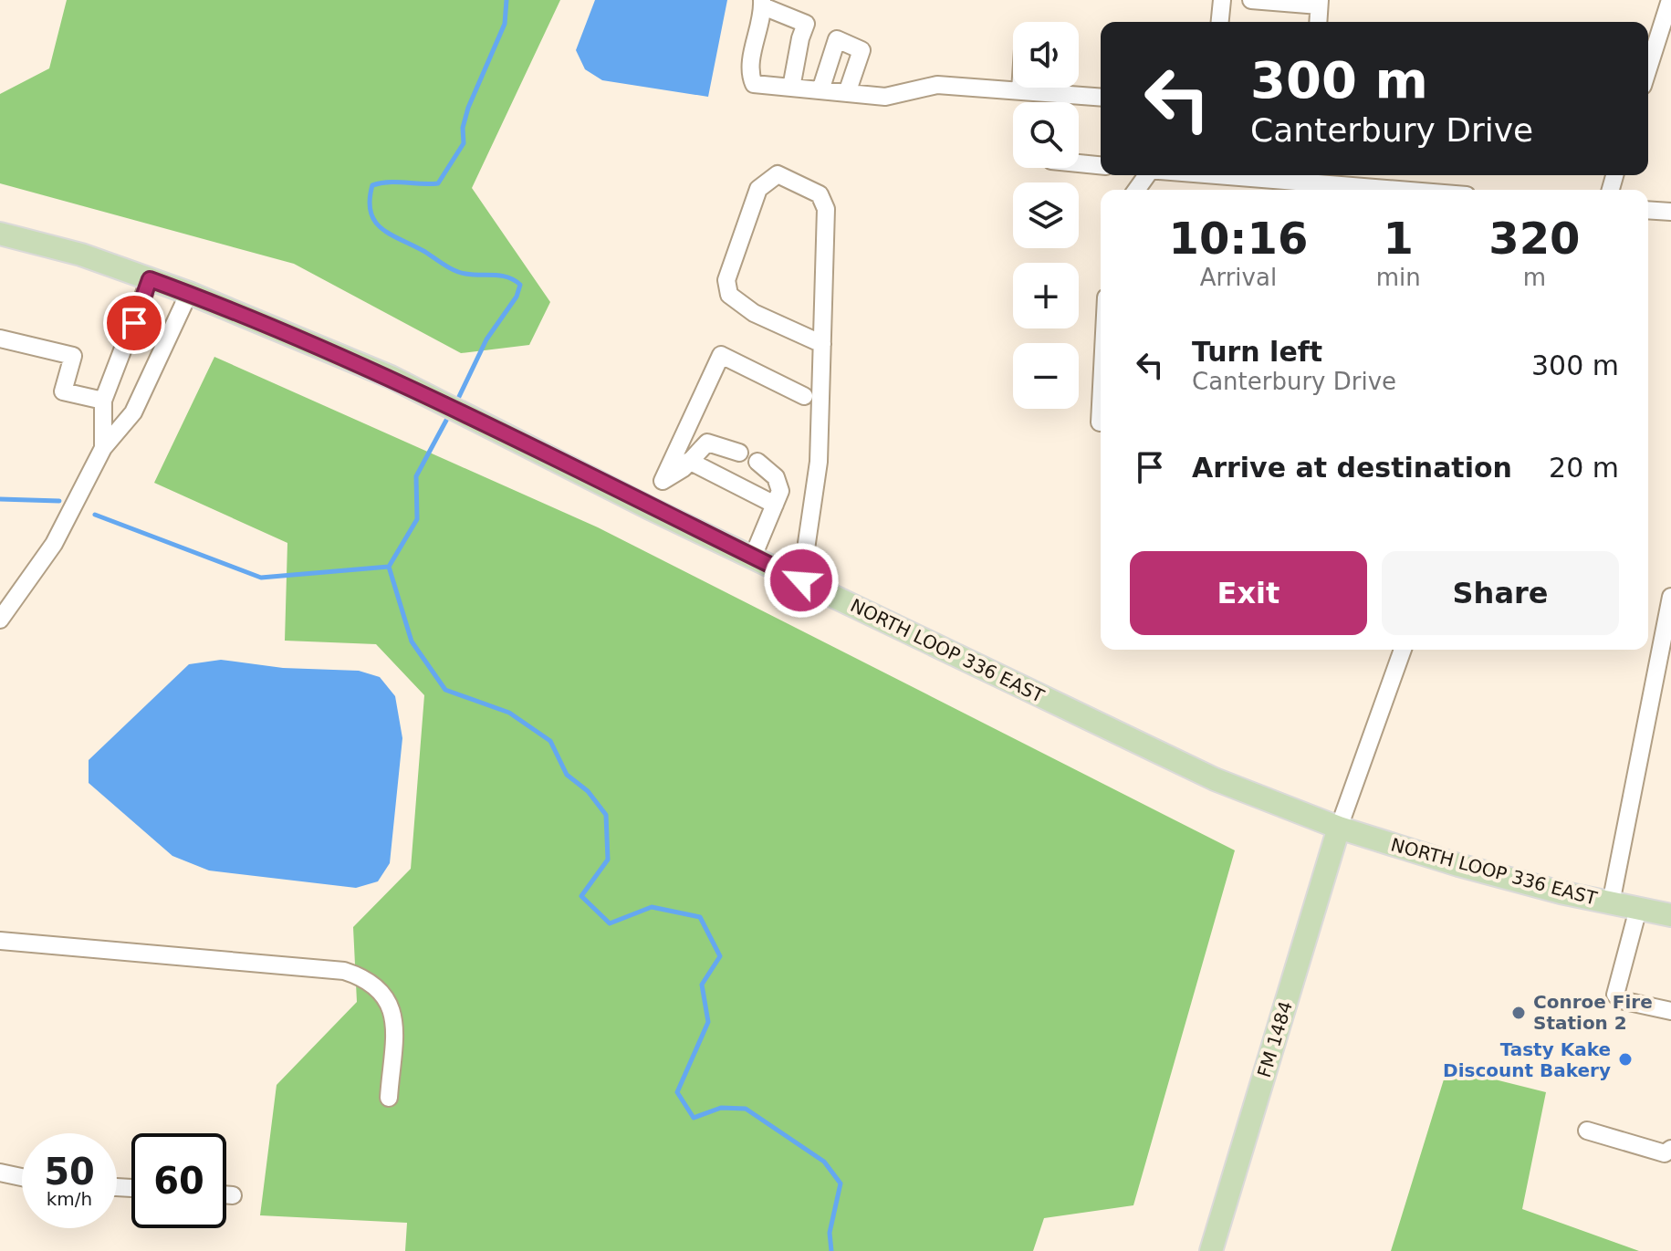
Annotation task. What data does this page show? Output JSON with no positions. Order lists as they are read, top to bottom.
{
  "streets": {
    "main road": ["NORTH LOOP 336 EAST", "FM 1484"]
  },
  "crossings": [
    ["NORTH LOOP 336 EAST", "FM 1484"]
  ],
  "places": ["Conroe Fire Station 2", "Tasty Kake Discount Bakery"],
  "page": {
    "map_buttons": ["+", "−"],
    "turn": ["300 m", "Canterbury Drive"],
    "eta": [
      "10:16",
      "Arrival",
      "1",
      "min",
      "320",
      "m"
    ],
    "list": [
      {
        "name": "Turn left",
        "note": "Canterbury Drive",
        "value": "300 m"
      },
      {
        "name": "Arrive at destination",
        "value": "20 m"
      }
    ],
    "buttons": ["Exit", "Share"],
    "speed": "50 km/h",
    "limit": "60"
  }
}
